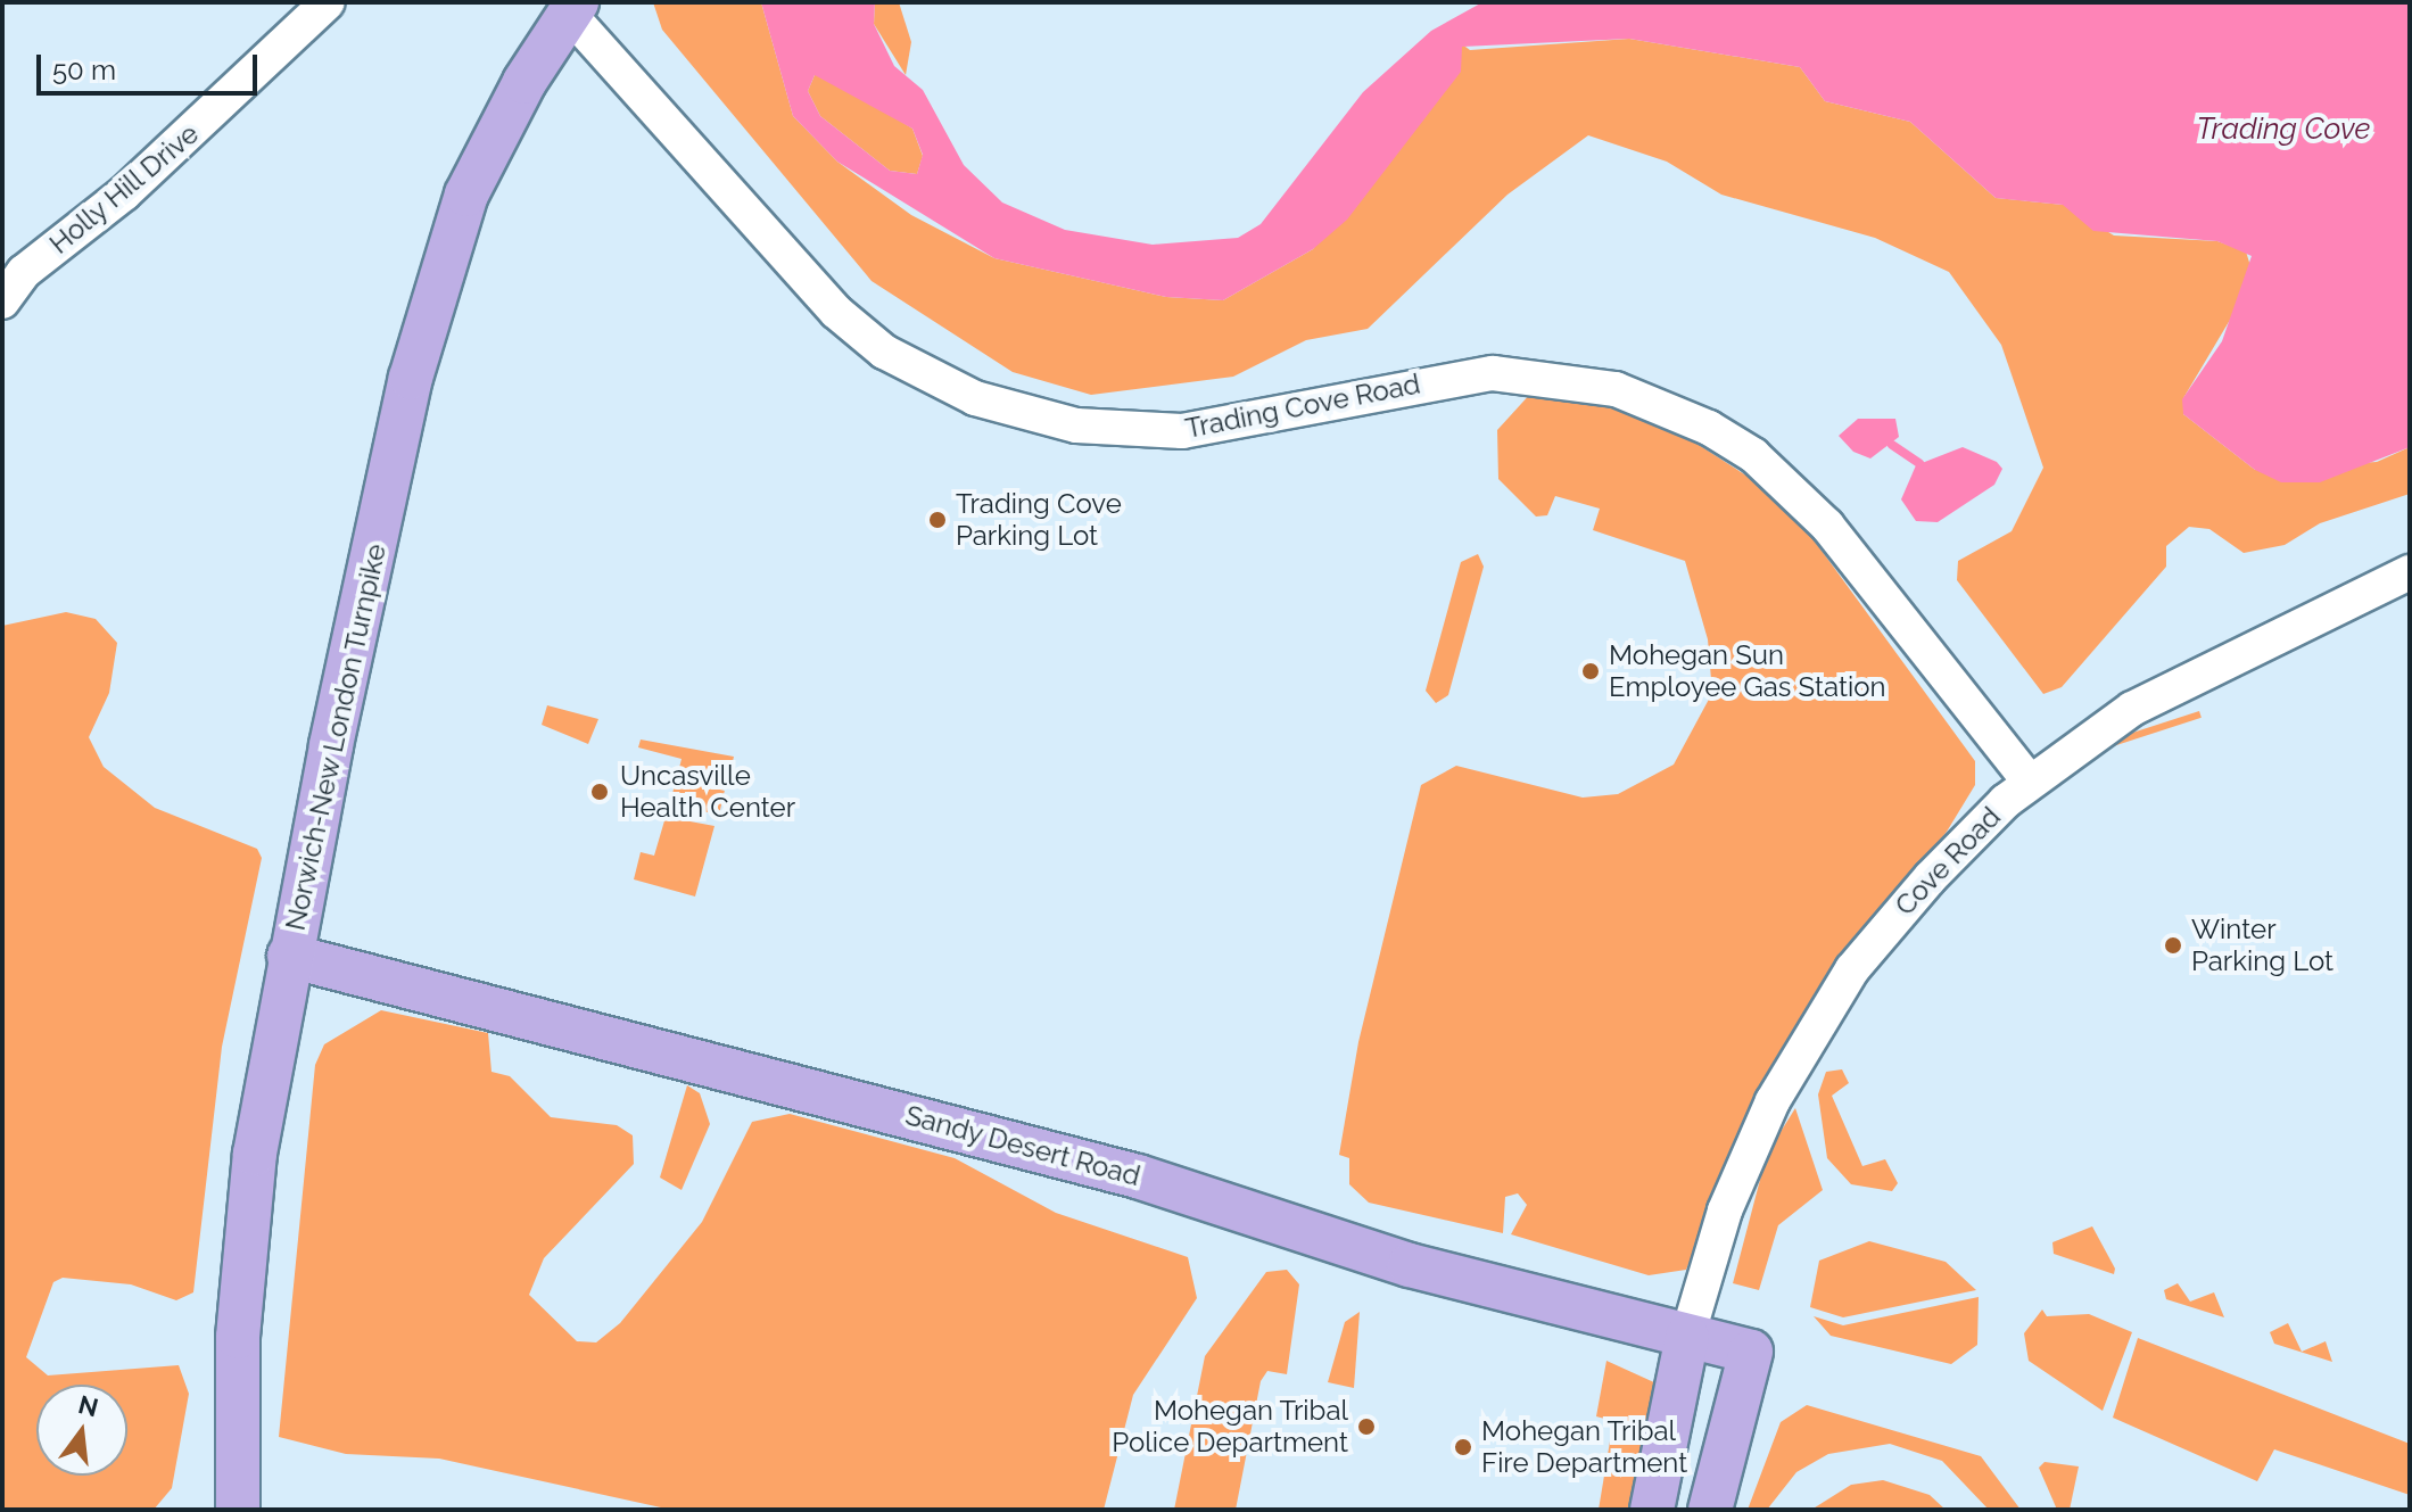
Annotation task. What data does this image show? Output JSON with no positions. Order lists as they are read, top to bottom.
{
  "streets": {
    "main road": ["Norwich-New London Turnpike", "Sandy Desert Road"],
    "street": ["Holly Hill Drive", "Trading Cove Road", "Cove Road"]
  },
  "crossings": [
    ["Trading Cove Road", "Norwich-New London Turnpike"],
    ["Trading Cove Road", "Cove Road"],
    ["Norwich-New London Turnpike", "Sandy Desert Road"],
    ["Cove Road", "Sandy Desert Road"]
  ],
  "water": ["Trading Cove"],
  "places": [
    "Trading Cove Parking Lot",
    "Mohegan Sun Employee Gas Station",
    "Uncasville Health Center",
    "Winter Parking Lot",
    "Mohegan Tribal Police Department",
    "Mohegan Tribal Fire Department"
  ],
  "scale_bar": "50 m",
  "north": "top"
}
